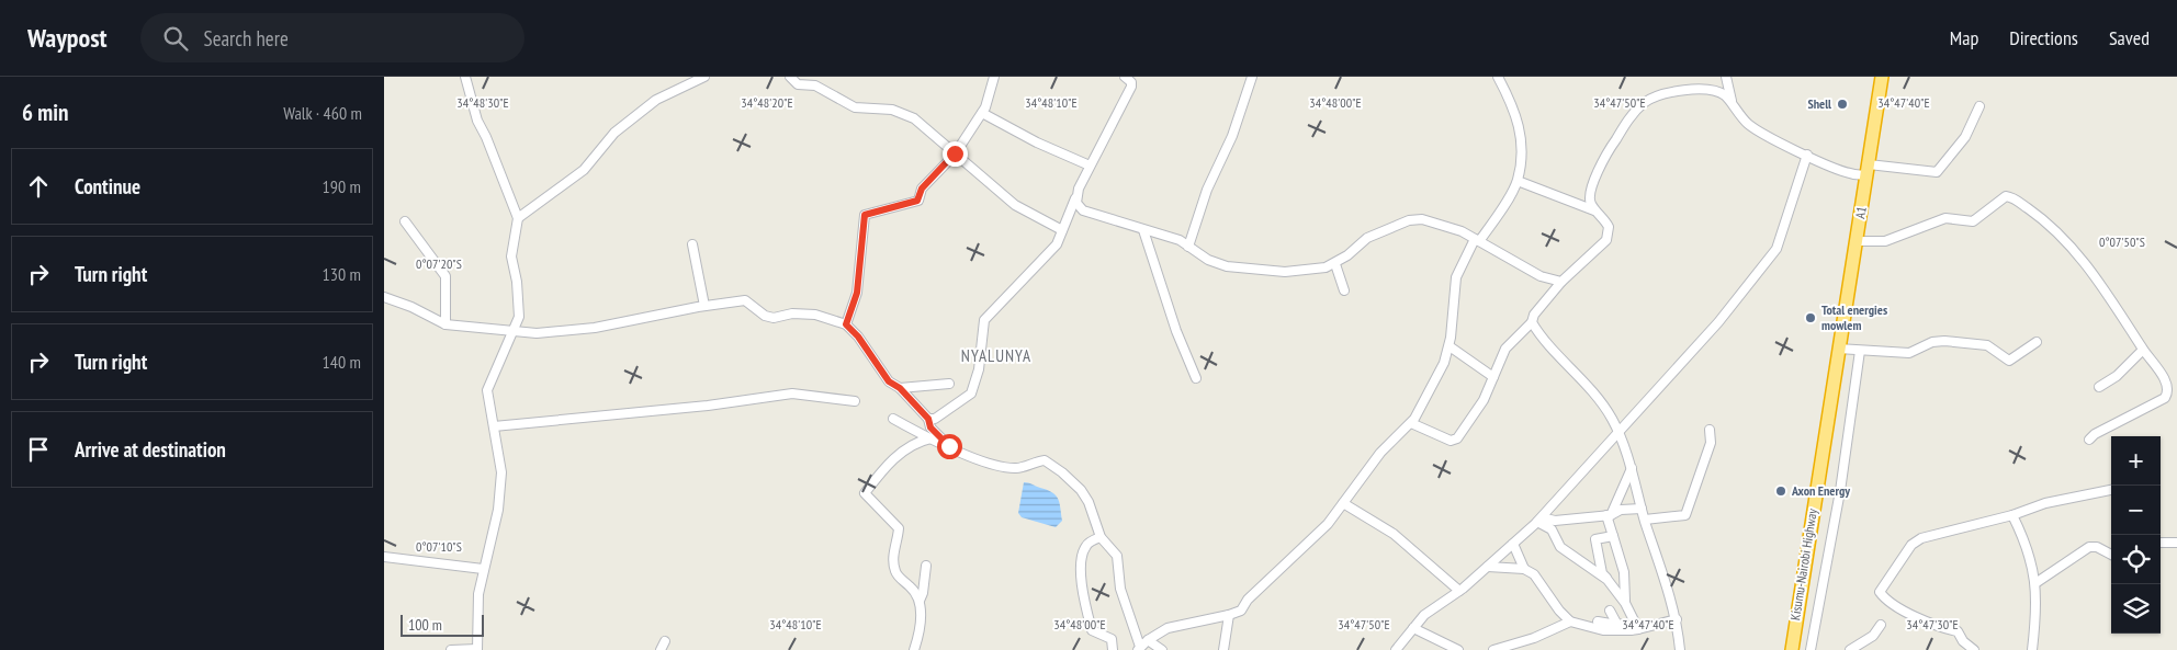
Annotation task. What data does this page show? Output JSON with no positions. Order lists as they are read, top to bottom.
{
  "streets": {
    "highway": ["A1", "Kisumu-Nairobi Highway"]
  },
  "crossings": [
    ["A1", "Kisumu-Nairobi Highway"]
  ],
  "districts": ["NYALUNYA"],
  "places": ["Shell", "Total energies mowlem", "Axon Energy"],
  "scale_bar": "100 m",
  "page": {
    "header": "Waypost",
    "search": "Search here",
    "nav": ["Map", "Directions", "Saved"],
    "heading": ["6 min", "Walk · 460 m"],
    "list": [
      ["Continue", "190 m"],
      ["Turn right", "130 m"],
      ["Turn right", "140 m"],
      "Arrive at destination"
    ],
    "map_buttons": ["+", "−"],
    "scale": "100 m"
  },
  "coordinates": [
    "34°48'30\"E",
    "34°48'20\"E",
    "34°48'10\"E",
    "34°48'00\"E",
    "34°47'50\"E",
    "34°47'40\"E",
    "0°07'50\"S",
    "0°07'20\"S",
    "0°07'10\"S",
    "34°47'30\"E"
  ]
}
